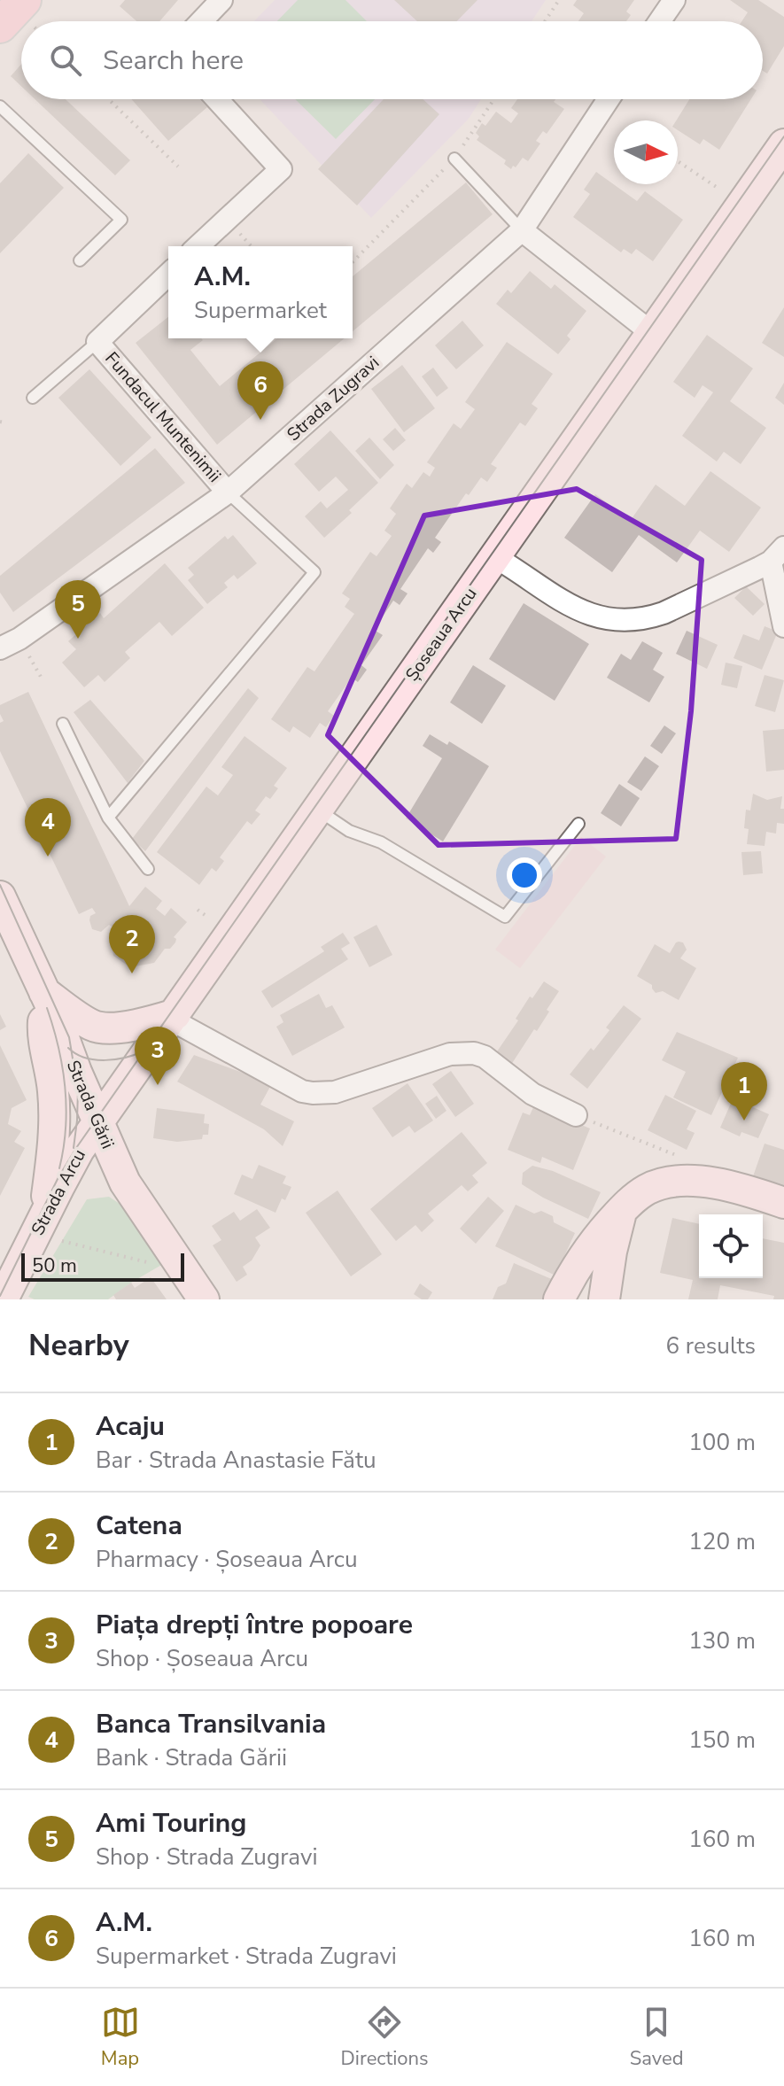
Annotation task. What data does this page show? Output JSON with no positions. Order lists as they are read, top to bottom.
{
  "streets": {
    "main road": ["Șoseaua Arcu", "Strada Gării", "Strada Arcu"],
    "street": ["Strada Zugravi", "Fundacul Muntenimii"]
  },
  "crossings": [
    ["Strada Zugravi", "Fundacul Muntenimii"],
    ["Șoseaua Arcu", "Strada Gării"],
    ["Șoseaua Arcu", "Strada Arcu"],
    ["Strada Gării", "Strada Arcu"]
  ],
  "scale_bar": "50 m",
  "north": "right",
  "page": {
    "search": "Search here",
    "popup": ["A.M.", "Supermarket"],
    "pins": [
      "6",
      "5",
      "4",
      "2",
      "3",
      "1"
    ],
    "scale": "50 m",
    "heading": ["Nearby", "6 results"],
    "list": [
      {
        "mark": "1",
        "name": "Acaju",
        "note": "Bar · Strada Anastasie Fătu",
        "value": "100 m"
      },
      {
        "mark": "2",
        "name": "Catena",
        "note": "Pharmacy · Șoseaua Arcu",
        "value": "120 m"
      },
      {
        "mark": "3",
        "name": "Piața drepți între popoare",
        "note": "Shop · Șoseaua Arcu",
        "value": "130 m"
      },
      {
        "mark": "4",
        "name": "Banca Transilvania",
        "note": "Bank · Strada Gării",
        "value": "150 m"
      },
      {
        "mark": "5",
        "name": "Ami Touring",
        "note": "Shop · Strada Zugravi",
        "value": "160 m"
      },
      {
        "mark": "6",
        "name": "A.M.",
        "note": "Supermarket · Strada Zugravi",
        "value": "160 m"
      }
    ],
    "nav": ["Map", "Directions", "Saved"]
  }
}
